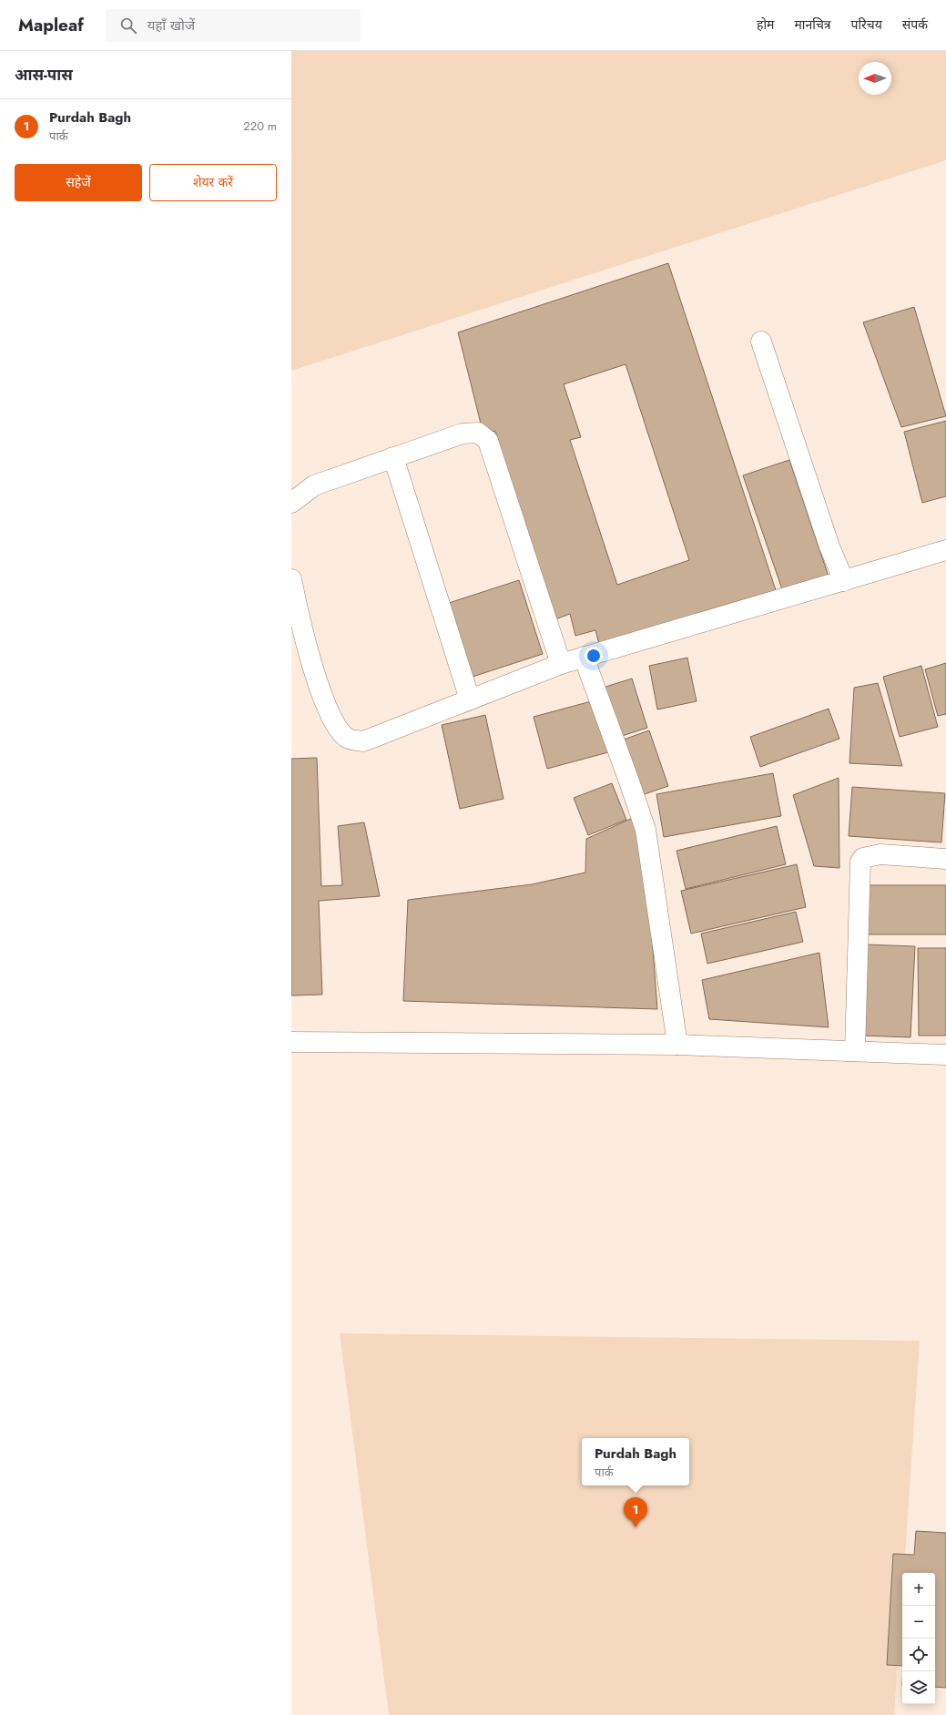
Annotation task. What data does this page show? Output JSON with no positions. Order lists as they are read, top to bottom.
{
  "north": "left",
  "page": {
    "header": "Mapleaf",
    "search": "यहाँ खोजें",
    "nav": [
      "होम",
      "मानचित्र",
      "परिचय",
      "संपर्क"
    ],
    "heading": "आस-पास",
    "list": [
      {
        "mark": "1",
        "name": "Purdah Bagh",
        "note": "पार्क",
        "value": "220 m"
      }
    ],
    "buttons": ["सहेजें", "शेयर करें"],
    "popup": ["Purdah Bagh", "पार्क"],
    "pins": "1",
    "map_buttons": ["+", "−"]
  }
}
